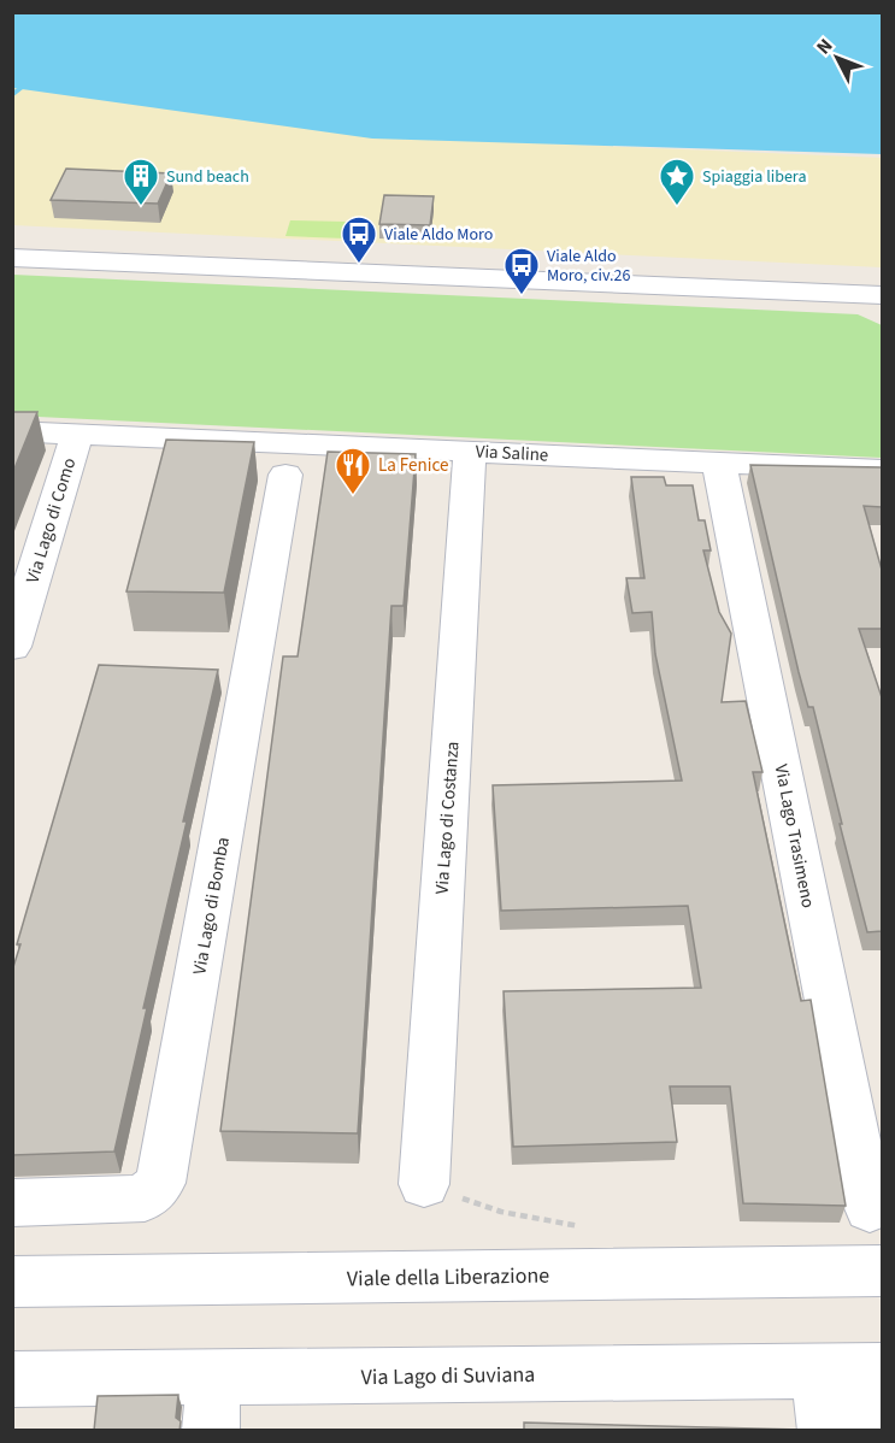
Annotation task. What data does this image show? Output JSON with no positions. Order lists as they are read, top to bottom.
{
  "streets": {
    "street": [
      "Via Saline",
      "Via Lago di Como",
      "Via Lago di Costanza",
      "Via Lago Trasimeno",
      "Via Lago di Bomba",
      "Viale della Liberazione",
      "Via Lago di Suviana"
    ]
  },
  "crossings": [
    ["Via Saline", "Via Lago di Como"],
    ["Via Saline", "Via Lago di Costanza"],
    ["Via Saline", "Via Lago Trasimeno"]
  ],
  "places": {
    "building": ["Sund beach"],
    "place": ["Spiaggia libera"],
    "bus stop": ["Viale Aldo Moro", "Viale Aldo Moro, civ.26"],
    "restaurant": ["La Fenice"]
  },
  "north": "top left"
}
